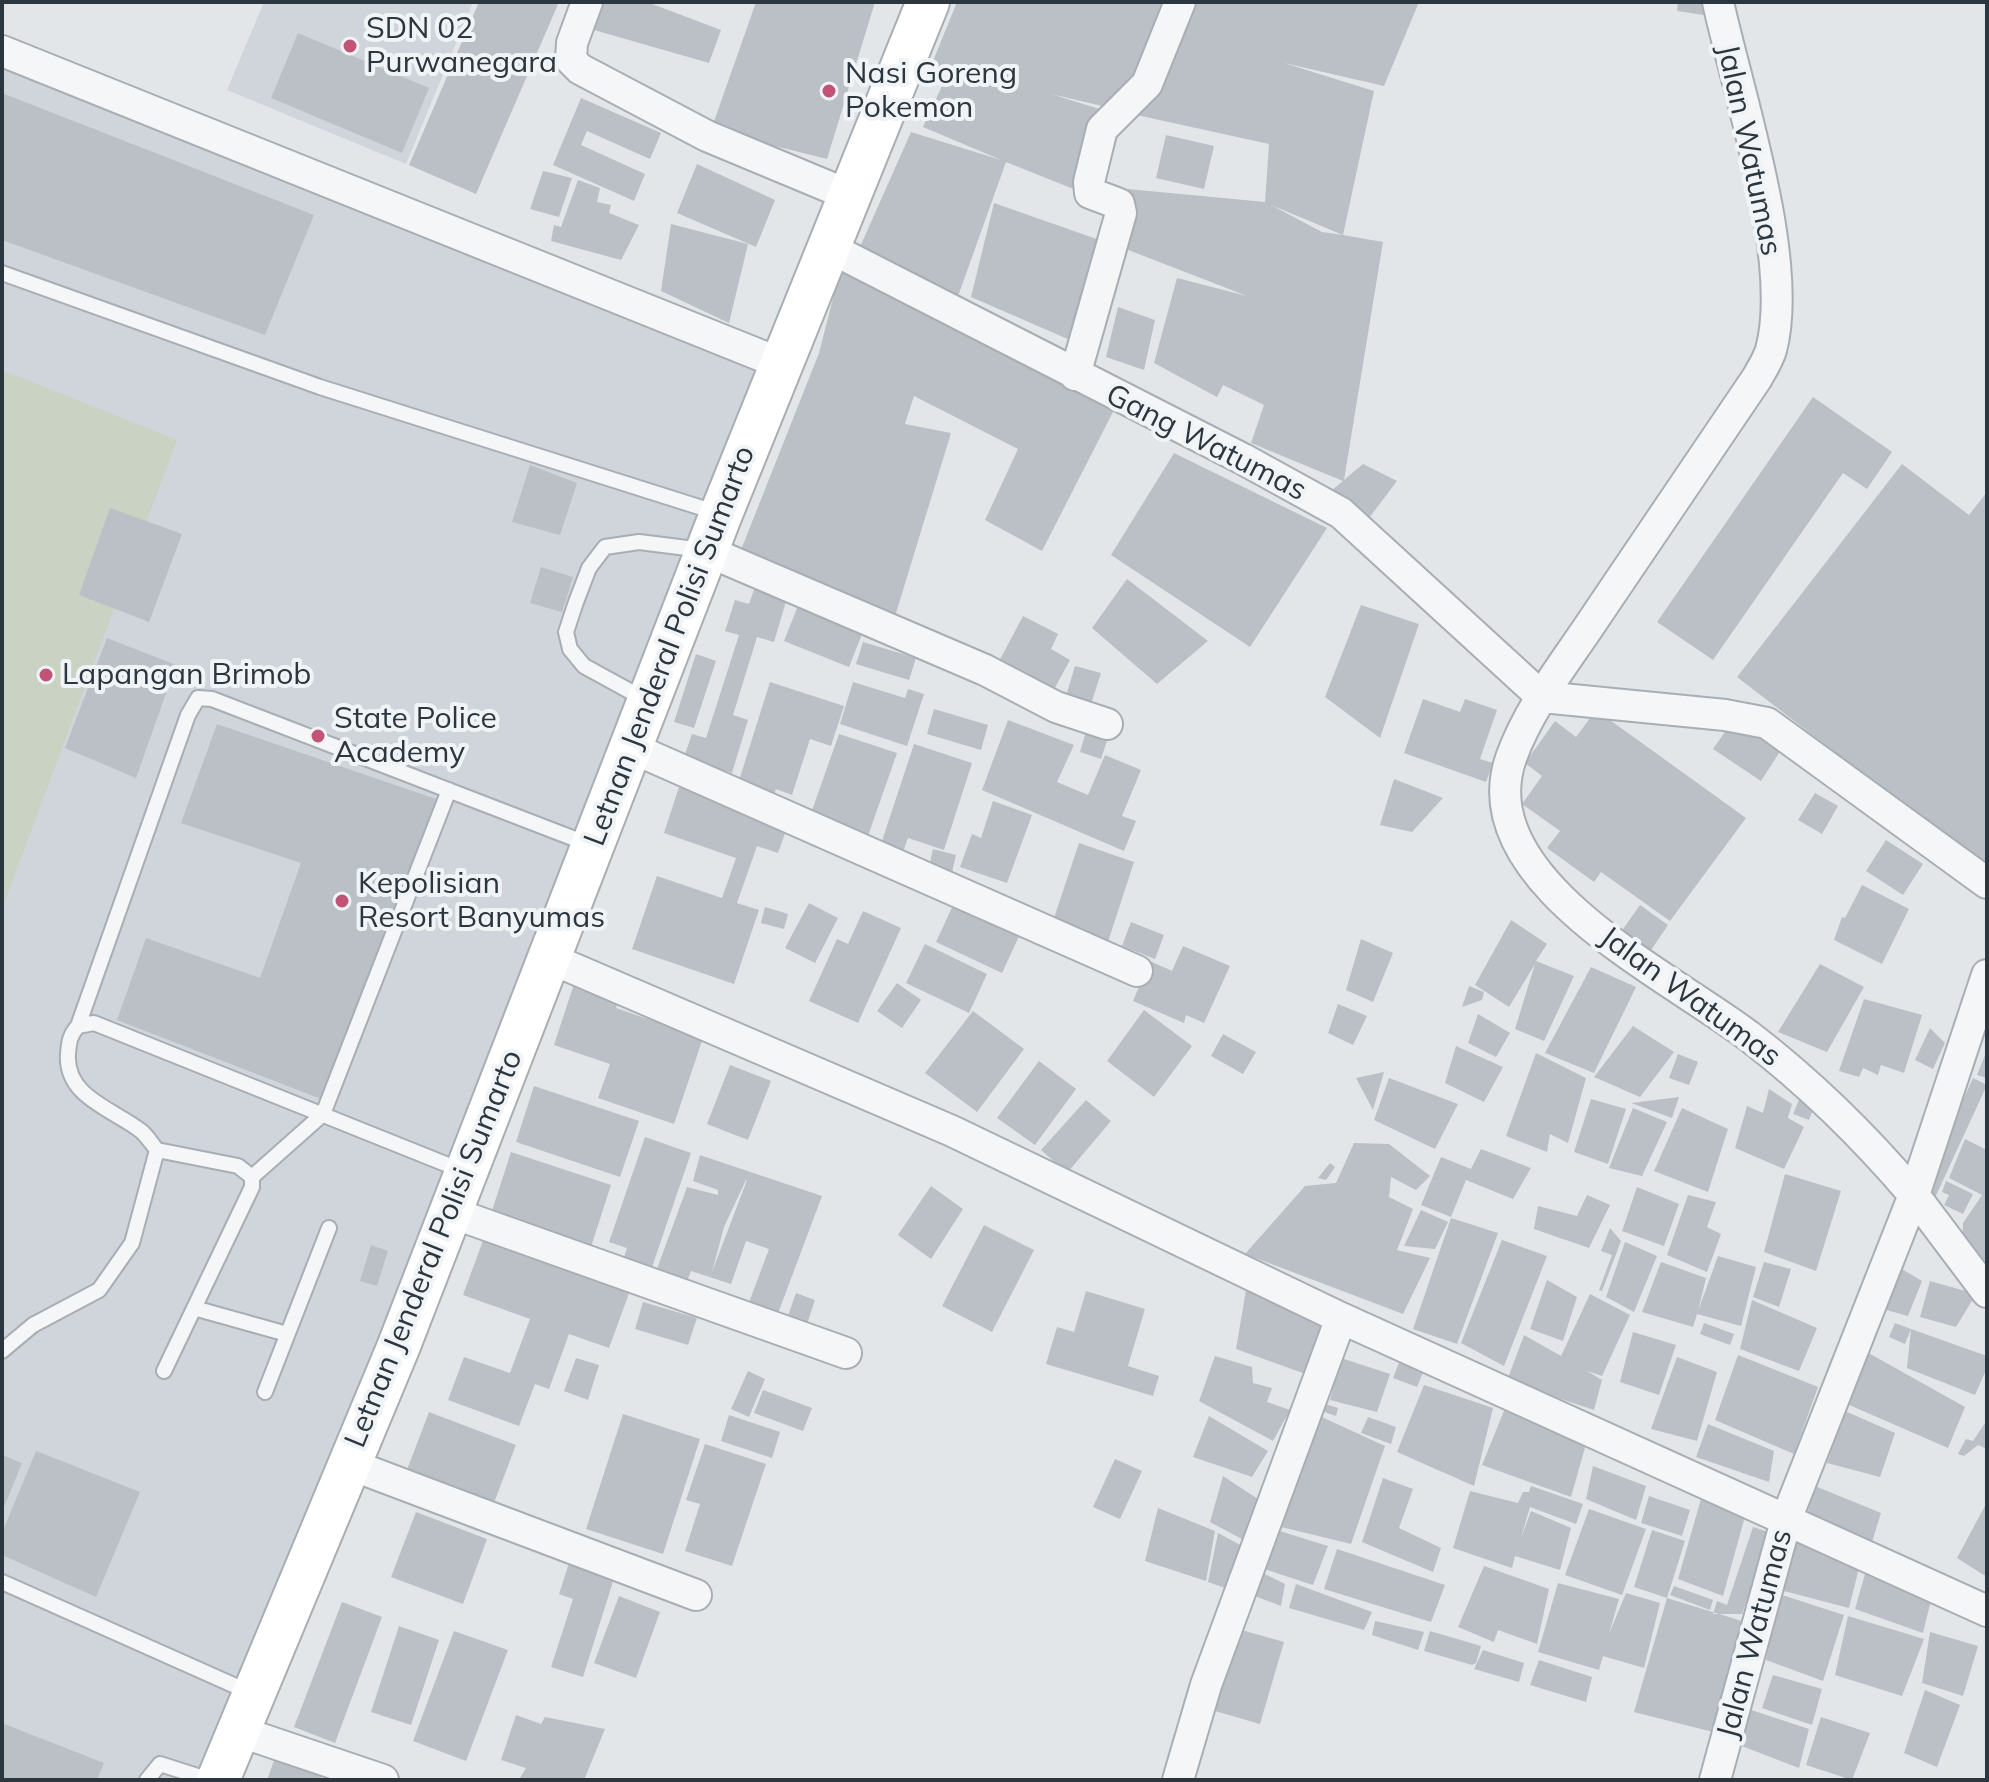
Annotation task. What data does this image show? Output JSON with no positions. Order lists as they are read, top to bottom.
{
  "streets": {
    "street": ["Jalan Watumas", "Gang Watumas", "Letnan Jenderal Polisi Sumarto"]
  },
  "crossings": [
    ["Jalan Watumas", "Gang Watumas"],
    ["Gang Watumas", "Letnan Jenderal Polisi Sumarto"]
  ],
  "places": [
    "SDN 02 Purwanegara",
    "Nasi Goreng Pokemon",
    "Lapangan Brimob",
    "State Police Academy",
    "Kepolisian Resort Banyumas"
  ]
}
